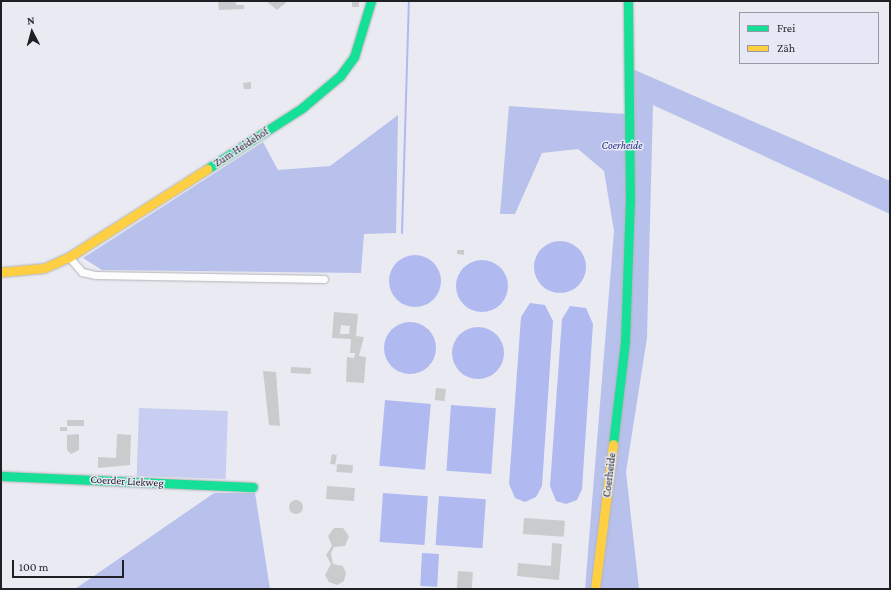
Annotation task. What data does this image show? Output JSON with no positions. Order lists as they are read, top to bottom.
{
  "streets": {
    "street": ["Zum Heidehof", "Coerheide", "Coerder Liekweg"]
  },
  "parks": ["Coerheide"],
  "legend": ["Frei", "Zäh"],
  "scale_bar": "100 m",
  "north": "top"
}
